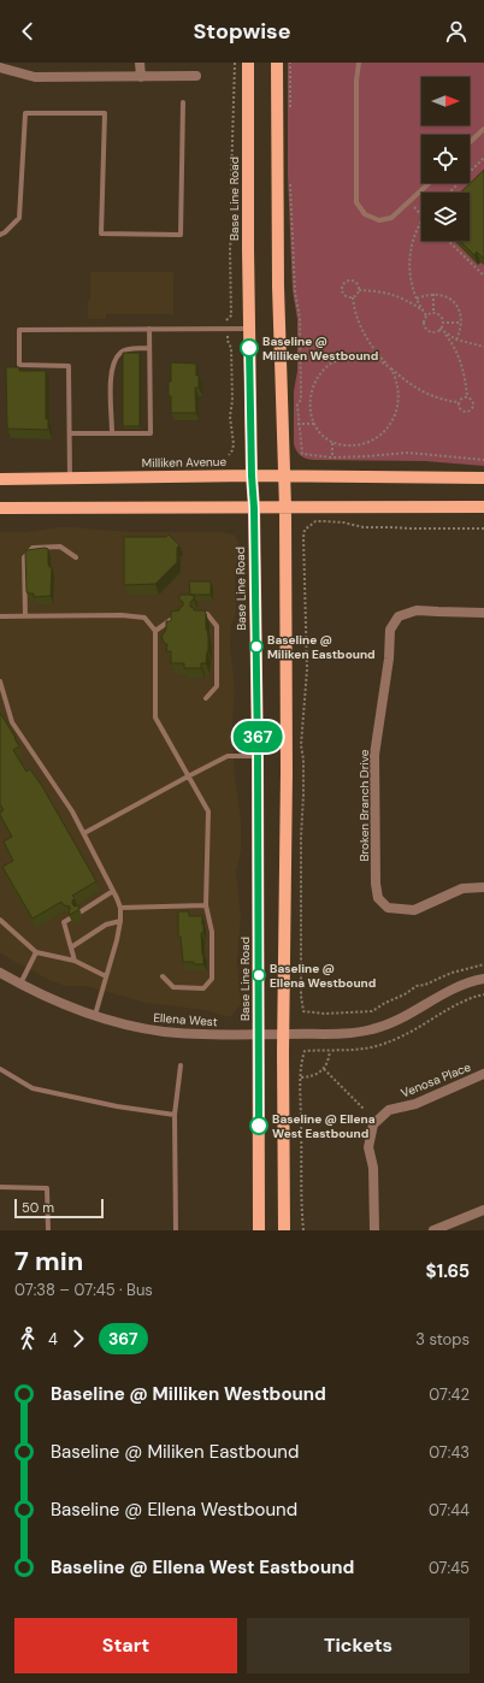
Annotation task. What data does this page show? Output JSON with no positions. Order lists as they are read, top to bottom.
{
  "streets": {
    "main road": ["Base Line Road", "Milliken Avenue"],
    "street": ["Broken Branch Drive", "Ellena West", "Venosa Place"]
  },
  "crossings": [
    ["Base Line Road", "Milliken Avenue"],
    ["Base Line Road", "Ellena West"]
  ],
  "places": [
    "Baseline @ Milliken Westbound",
    "Baseline @ Miliken Eastbound",
    "Baseline @ Ellena Westbound",
    "Baseline @ Ellena West Eastbound"
  ],
  "lines": ["bus line 367"],
  "scale_bar": "50 m",
  "north": "right",
  "page": {
    "header": "Stopwise",
    "on_map": "367",
    "scale": "50 m",
    "heading": ["7 min", "07:38 – 07:45 · Bus", "$1.65"],
    "legs": ["4", "367", "3 stops"],
    "list": [
      {
        "name": "Baseline @ Milliken Westbound",
        "value": "07:42"
      },
      {
        "name": "Baseline @ Miliken Eastbound",
        "value": "07:43"
      },
      {
        "name": "Baseline @ Ellena Westbound",
        "value": "07:44"
      },
      {
        "name": "Baseline @ Ellena West Eastbound",
        "value": "07:45"
      }
    ],
    "buttons": ["Start", "Tickets"]
  }
}
